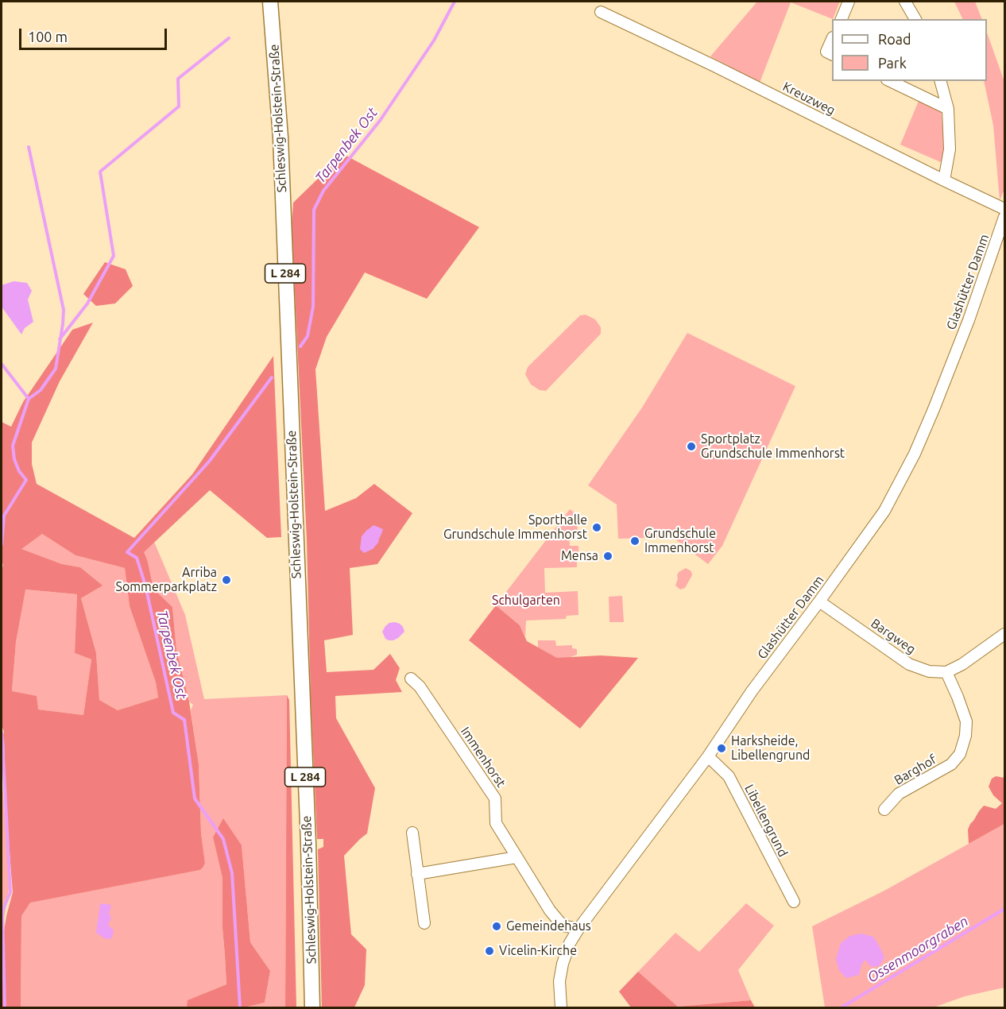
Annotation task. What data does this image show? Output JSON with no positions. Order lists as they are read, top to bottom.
{
  "streets": {
    "main road": ["Schleswig-Holstein-Straße", "L 284"],
    "street": [
      "Kreuzweg",
      "Glashütter Damm",
      "Bargweg",
      "Immenhorst",
      "Barghof",
      "Libellengrund"
    ]
  },
  "crossings": [
    ["Glashütter Damm", "Bargweg"],
    ["Glashütter Damm", "Immenhorst"],
    ["Glashütter Damm", "Libellengrund"],
    ["Bargweg", "Barghof"]
  ],
  "water": ["Tarpenbek Ost", "Ossenmoorgraben"],
  "parks": ["Schulgarten"],
  "places": [
    "Sportplatz Grundschule Immenhorst",
    "Sporthalle Grundschule Immenhorst",
    "Grundschule Immenhorst",
    "Mensa",
    "Arriba Sommerparkplatz",
    "Harksheide, Libellengrund",
    "Gemeindehaus",
    "Vicelin-Kirche"
  ],
  "legend": ["Road", "Park"],
  "scale_bar": "100 m"
}
